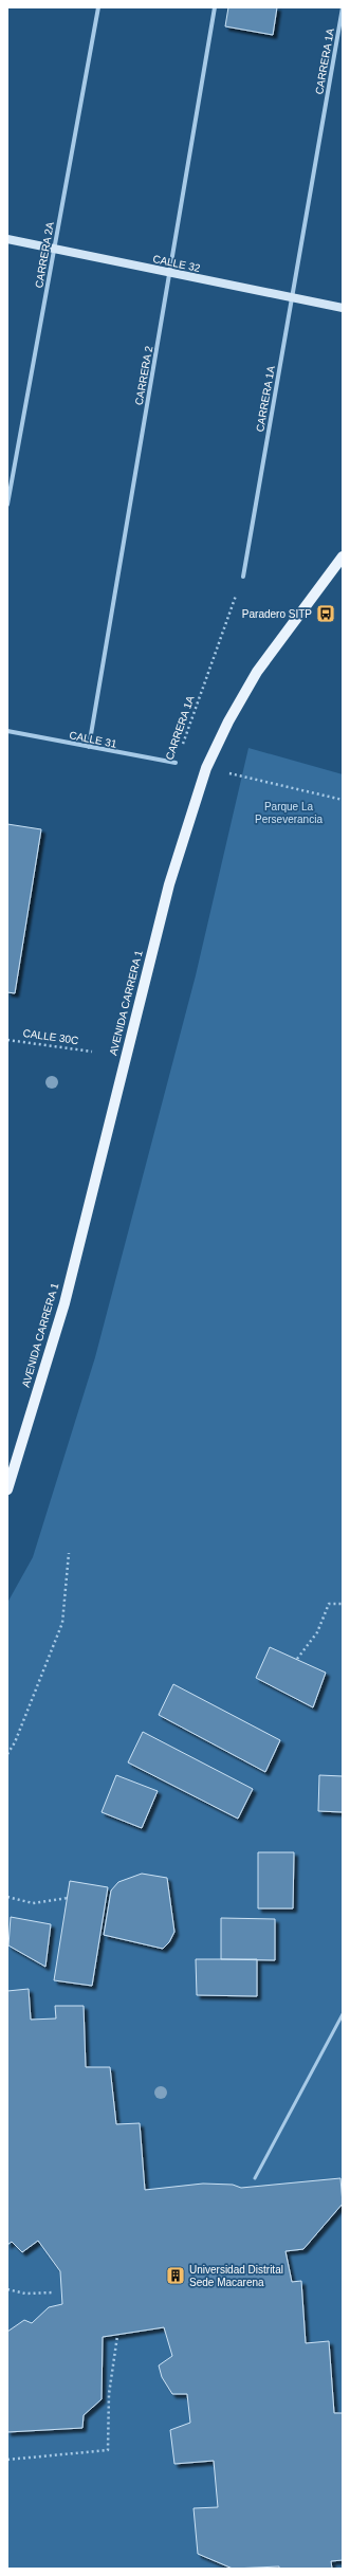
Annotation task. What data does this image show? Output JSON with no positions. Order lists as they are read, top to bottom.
{
  "streets": {
    "main road": ["AVENIDA CARRERA 1"],
    "street": [
      "CARRERA 1A",
      "CARRERA 2A",
      "CALLE 32",
      "CARRERA 2",
      "CALLE 31"
    ],
    "path": ["CALLE 30C"]
  },
  "crossings": [
    ["CARRERA 1A", "CALLE 32"],
    ["CARRERA 1A", "CALLE 31"],
    ["CARRERA 2A", "CALLE 32"],
    ["CALLE 32", "CARRERA 2"],
    ["CARRERA 2", "CALLE 31"]
  ],
  "parks": ["Parque La Perseverancia"],
  "places": {
    "bus stop": ["Paradero SITP"],
    "building": ["Universidad Distrital Sede Macarena"]
  }
}
